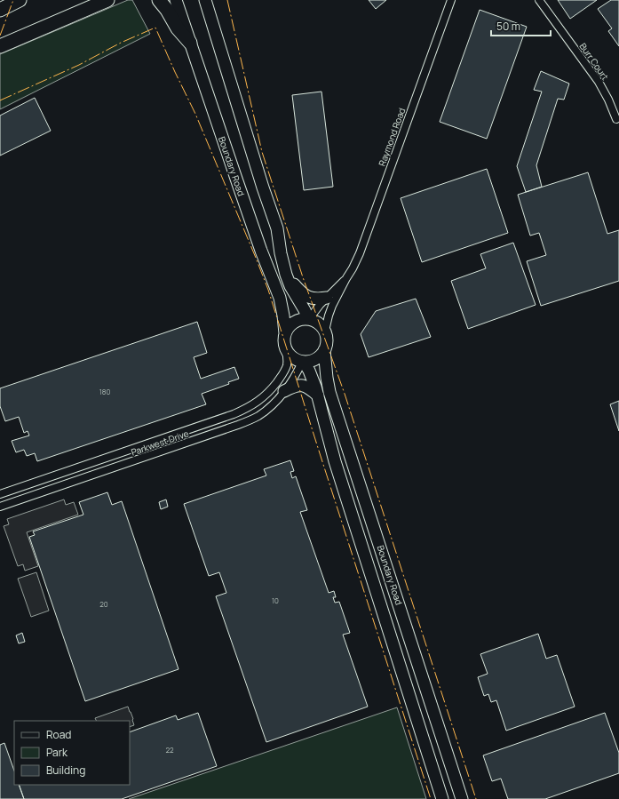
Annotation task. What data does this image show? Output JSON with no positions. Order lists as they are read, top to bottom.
{
  "streets": {
    "main road": ["Boundary Road"],
    "street": ["Burr Court", "Raymond Road", "Parkwest Drive"]
  },
  "crossings": [
    ["Raymond Road", "Boundary Road"],
    ["Raymond Road", "Parkwest Drive"],
    ["Boundary Road", "Parkwest Drive"]
  ],
  "house_numbers": [
    "180",
    "10",
    "20",
    "22"
  ],
  "legend": ["Road", "Park", "Building"],
  "scale_bar": "50 m"
}
